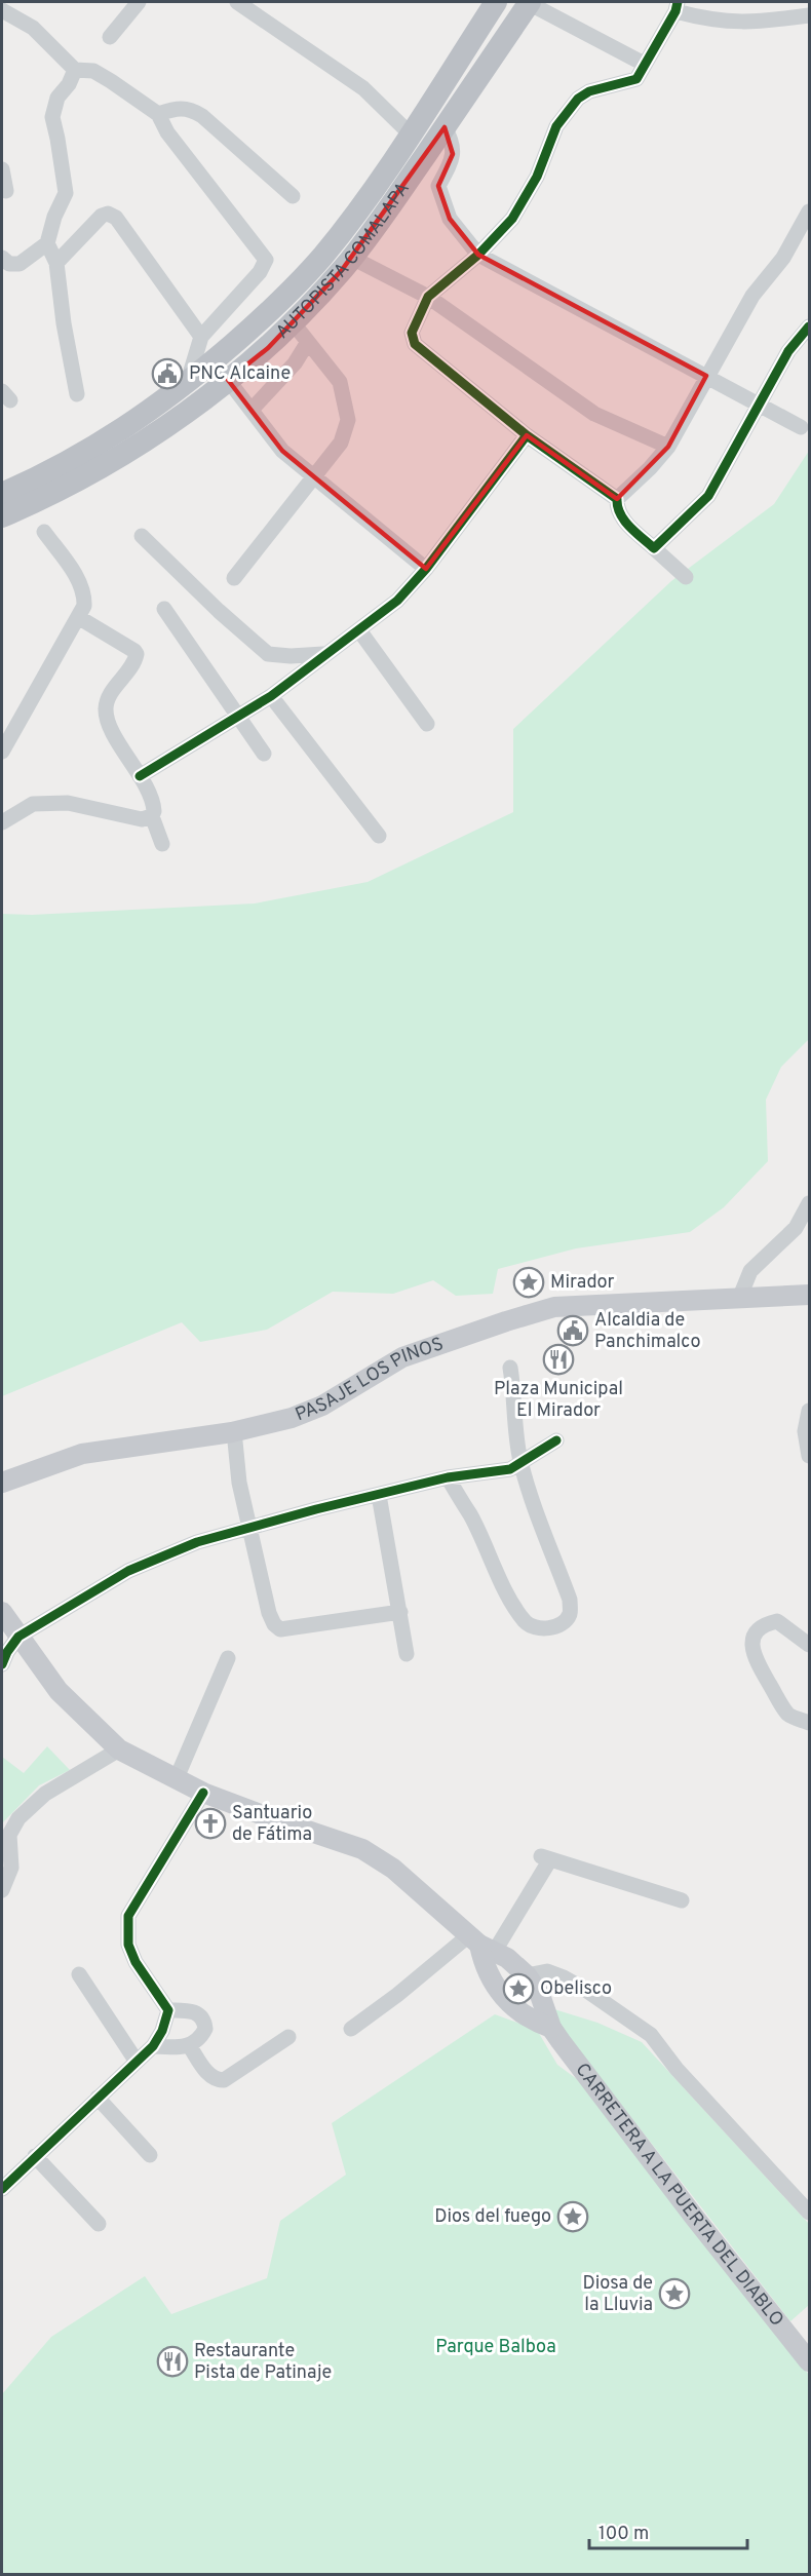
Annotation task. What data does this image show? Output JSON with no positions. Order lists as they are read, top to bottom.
{
  "streets": {
    "highway": ["AUTOPISTA COMALAPA"],
    "main road": ["PASAJE LOS PINOS", "CARRETERA A LA PUERTA DEL DIABLO"]
  },
  "parks": ["Parque Balboa"],
  "places": {
    "public building": ["PNC Alcaine", "Alcaldia de Panchimalco"],
    "place": [
      "Mirador",
      "Obelisco",
      "Dios del fuego",
      "Diosa de la Lluvia"
    ],
    "restaurant": ["Plaza Municipal El Mirador", "Restaurante Pista de Patinaje"],
    "church": ["Santuario de Fátima"]
  },
  "scale_bar": "100 m"
}
